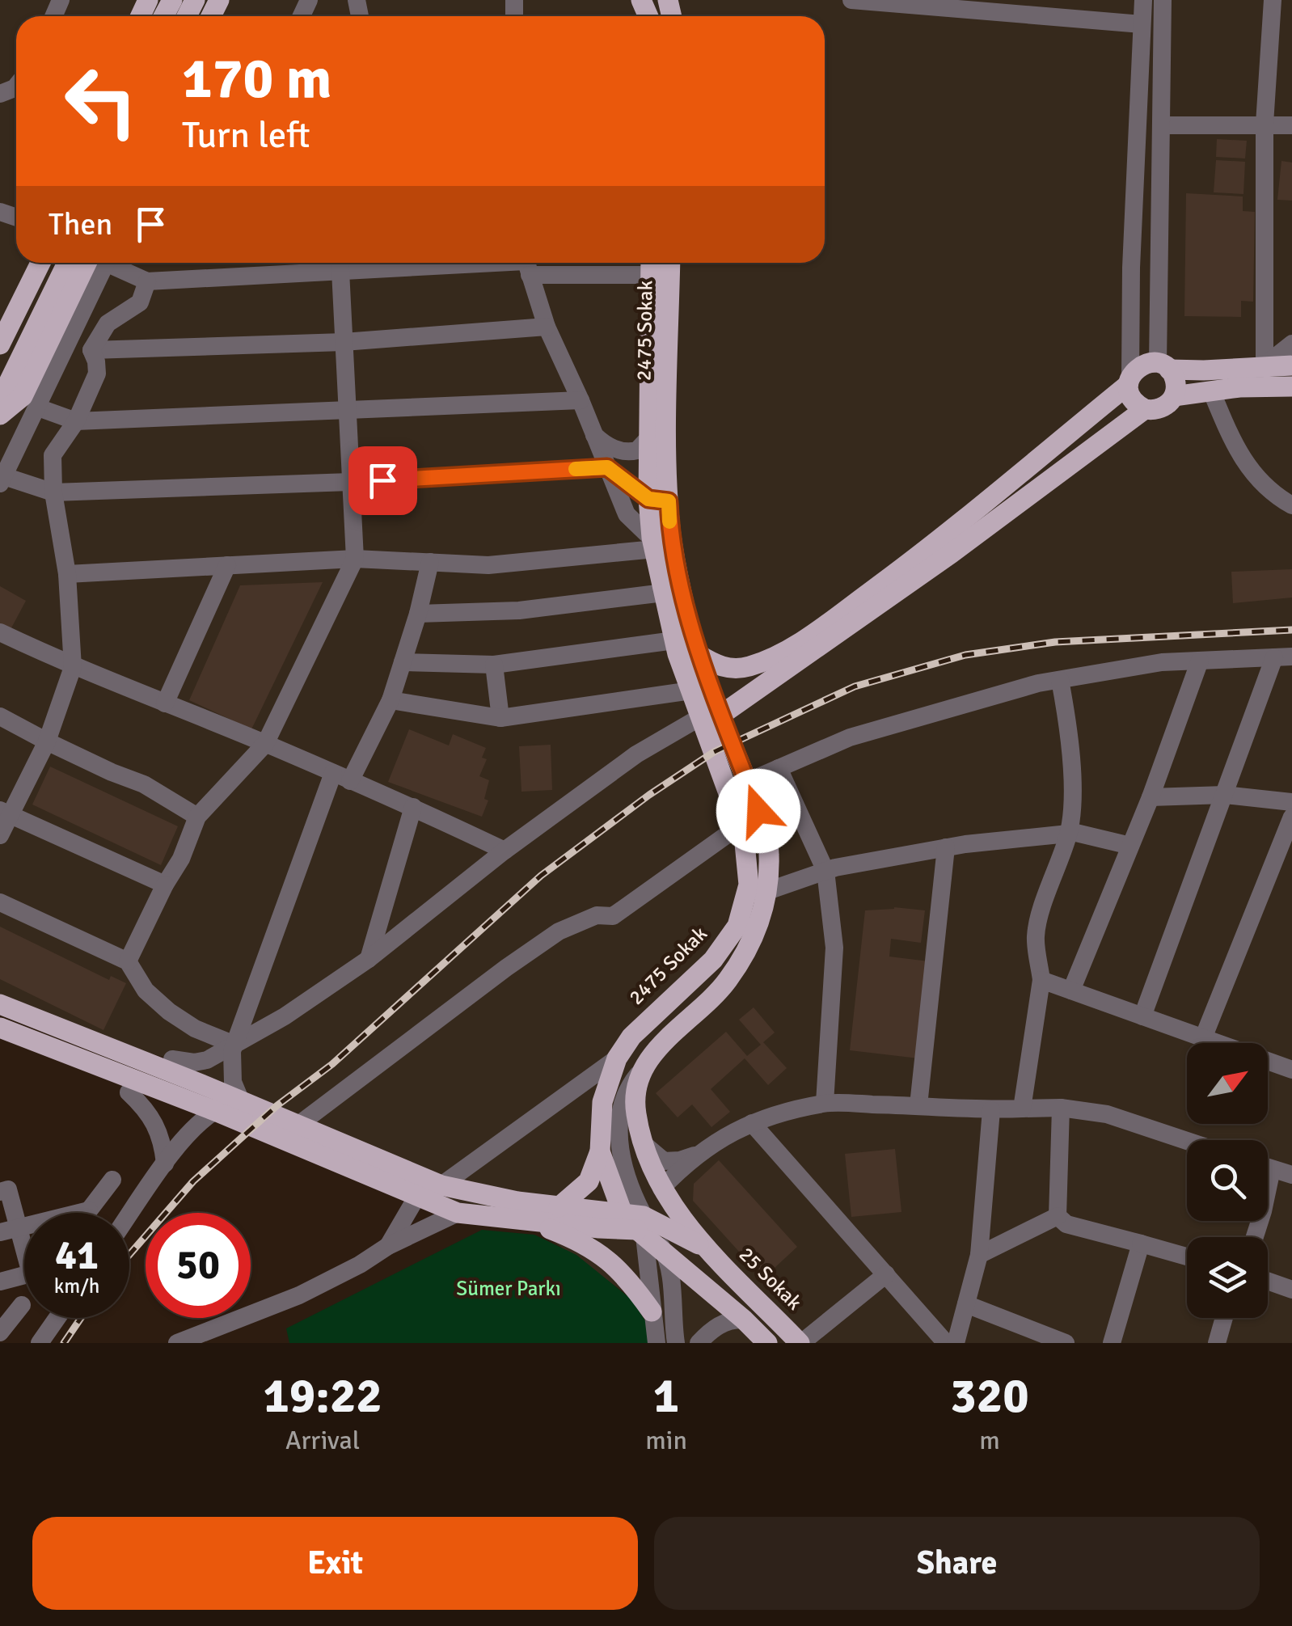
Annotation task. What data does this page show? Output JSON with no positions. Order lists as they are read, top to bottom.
{
  "streets": {
    "main road": ["2475 Sokak", "25 Sokak"]
  },
  "parks": ["Sümer Parkı"],
  "north": "top right",
  "page": {
    "turn": ["170 m", "Turn left"],
    "then": "Then",
    "speed": "41 km/h",
    "limit": "50",
    "eta": [
      "19:22",
      "Arrival",
      "1",
      "min",
      "320",
      "m"
    ],
    "buttons": ["Exit", "Share"]
  }
}
